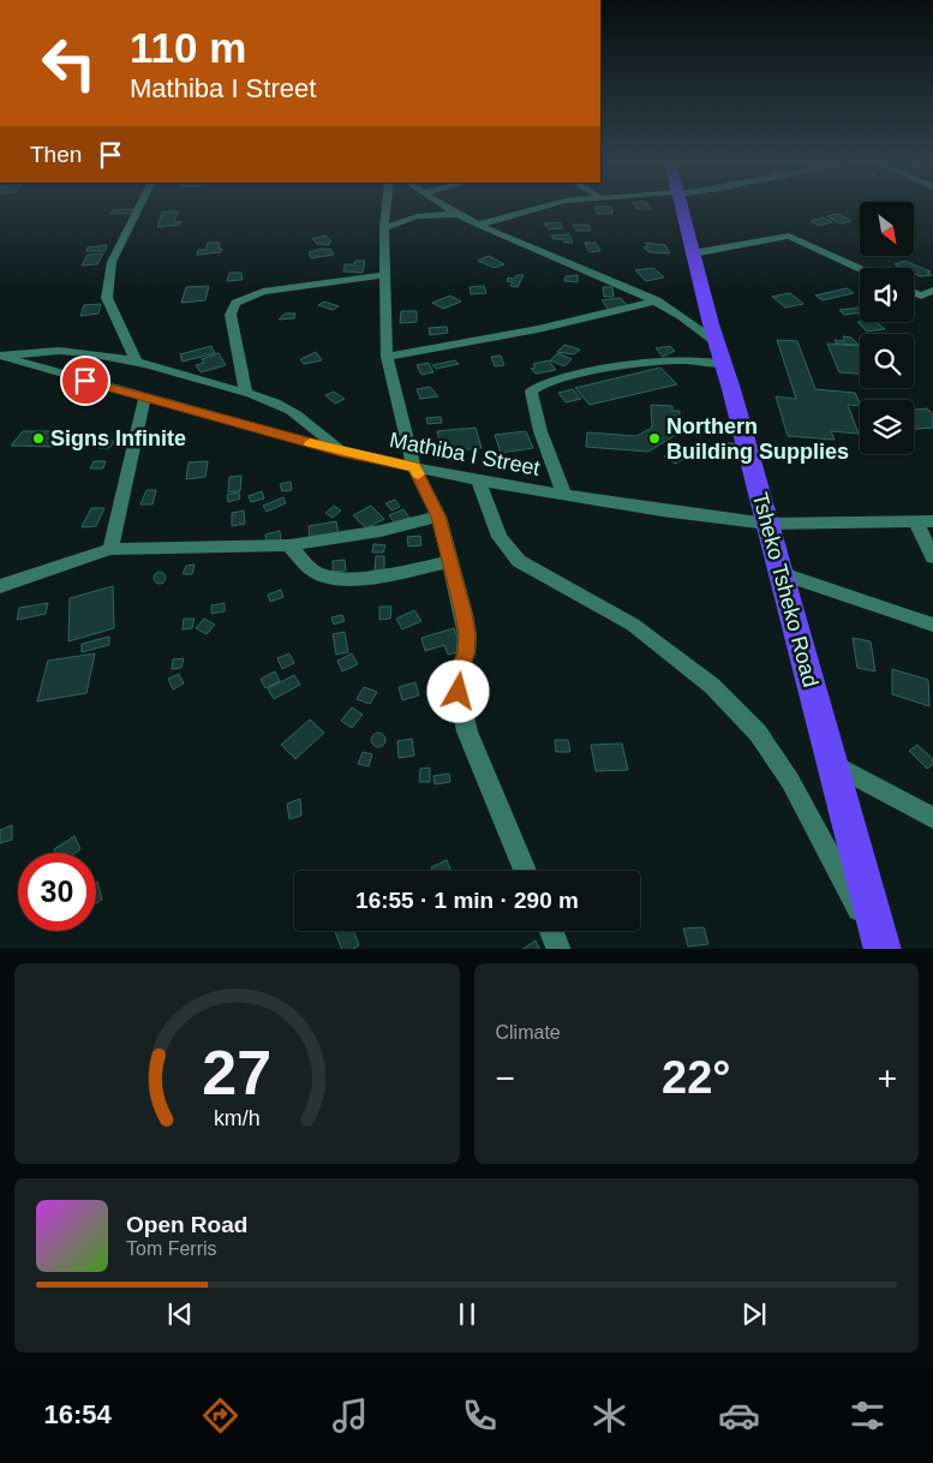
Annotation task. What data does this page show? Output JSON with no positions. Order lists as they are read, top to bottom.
{
  "streets": {
    "highway": ["Tsheko Tsheko Road"],
    "street": ["Mathiba I Street"]
  },
  "crossings": [
    ["Mathiba I Street", "Tsheko Tsheko Road"]
  ],
  "places": ["Signs Infinite", "Northern Building Supplies"],
  "north": "bottom right",
  "page": {
    "turn": ["110 m", "Mathiba I Street"],
    "then": "Then",
    "limit": "30",
    "trip": "16:55 · 1 min · 290 m",
    "tile": "Climate",
    "heat": ["−", "22°", "+"],
    "song": ["Open Road", "Tom Ferris"],
    "tabs": "16:54",
    "gauge": ["27", "km/h"]
  }
}
